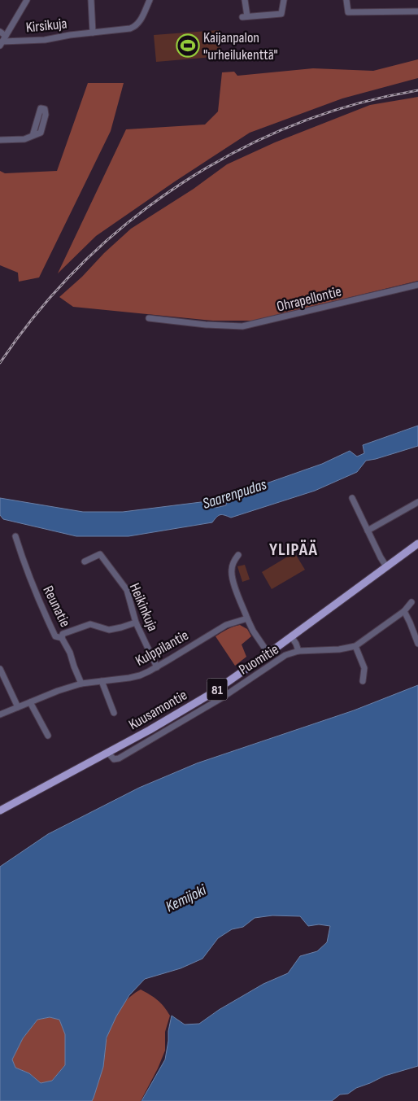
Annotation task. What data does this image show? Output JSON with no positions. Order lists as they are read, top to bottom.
{
  "streets": {
    "main road": ["81", "Kuusamontie"],
    "street": [
      "Kirsikuja",
      "Ohrapellontie",
      "Reunatie",
      "Heikinkuja",
      "Kulppilantie",
      "Puomitie"
    ]
  },
  "crossings": [
    ["Reunatie", "Kulppilantie"],
    ["Heikinkuja", "Kulppilantie"],
    ["Puomitie", "Kuusamontie"]
  ],
  "districts": ["YLIPÄÄ"],
  "water": ["Saarenpudas", "Kemijoki"],
  "places": {
    "sports": ["Kaijanpalon \"urheilukenttä\""]
  }
}
